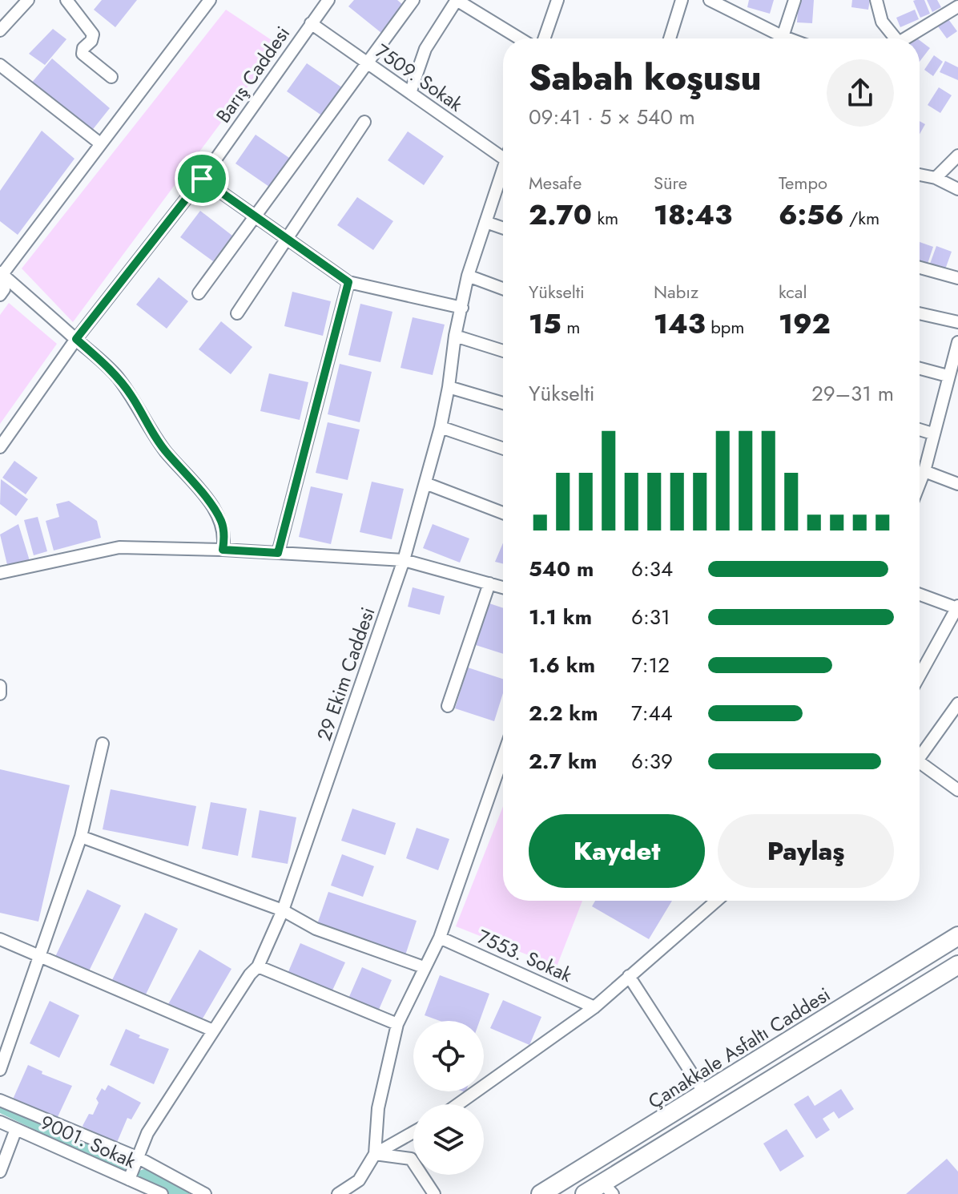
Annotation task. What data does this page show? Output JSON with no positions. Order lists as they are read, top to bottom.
{
  "streets": {
    "highway": ["Çanakkale Asfaltı Caddesi"],
    "street": [
      "Barış Caddesi",
      "7509. Sokak",
      "29 Ekim Caddesi",
      "7553. Sokak",
      "9001. Sokak"
    ]
  },
  "crossings": [
    ["Barış Caddesi", "7509. Sokak"],
    ["29 Ekim Caddesi", "9001. Sokak"]
  ],
  "page": {
    "heading": ["Sabah koşusu", "09:41 · 5 × 540 m"],
    "stats": [
      ["Mesafe", "2.70 km"],
      ["Süre", "18:43"],
      ["Tempo", "6:56 /km"],
      ["Yükselti", "15 m"],
      ["Nabız", "143 bpm"],
      ["kcal", "192"]
    ],
    "chart": ["Yükselti", "29–31 m"],
    "list": [
      {
        "name": "540 m",
        "note": "6:34"
      },
      {
        "name": "1.1 km",
        "note": "6:31"
      },
      {
        "name": "1.6 km",
        "note": "7:12"
      },
      {
        "name": "2.2 km",
        "note": "7:44"
      },
      {
        "name": "2.7 km",
        "note": "6:39"
      }
    ],
    "buttons": ["Kaydet", "Paylaş"]
  }
}
